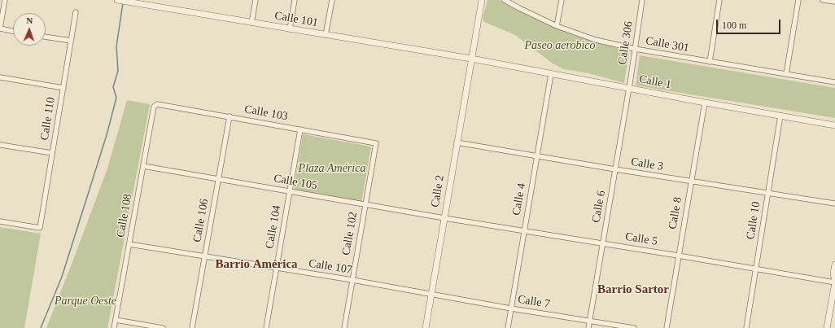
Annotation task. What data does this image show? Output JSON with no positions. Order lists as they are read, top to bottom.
{
  "streets": {
    "street": [
      "Calle 101",
      "Calle 306",
      "Calle 301",
      "Calle 1",
      "Calle 103",
      "Calle 110",
      "Calle 3",
      "Calle 105",
      "Calle 2",
      "Calle 4",
      "Calle 6",
      "Calle 8",
      "Calle 108",
      "Calle 106",
      "Calle 10",
      "Calle 104",
      "Calle 102",
      "Calle 5",
      "Calle 107",
      "Calle 7"
    ]
  },
  "crossings": [
    ["Calle 101", "Calle 1"],
    ["Calle 101", "Calle 2"],
    ["Calle 306", "Calle 301"],
    ["Calle 306", "Calle 1"],
    ["Calle 306", "Calle 6"],
    ["Calle 1", "Calle 2"],
    ["Calle 1", "Calle 4"],
    ["Calle 1", "Calle 6"],
    ["Calle 1", "Calle 8"],
    ["Calle 1", "Calle 10"],
    ["Calle 103", "Calle 108"],
    ["Calle 103", "Calle 106"],
    ["Calle 103", "Calle 104"],
    ["Calle 103", "Calle 102"],
    ["Calle 3", "Calle 2"],
    ["Calle 3", "Calle 4"],
    ["Calle 3", "Calle 6"],
    ["Calle 3", "Calle 8"],
    ["Calle 3", "Calle 10"],
    ["Calle 105", "Calle 2"],
    ["Calle 105", "Calle 108"],
    ["Calle 105", "Calle 106"],
    ["Calle 105", "Calle 104"],
    ["Calle 105", "Calle 102"],
    ["Calle 105", "Calle 5"],
    ["Calle 2", "Calle 5"],
    ["Calle 2", "Calle 107"],
    ["Calle 2", "Calle 7"],
    ["Calle 4", "Calle 5"],
    ["Calle 4", "Calle 7"],
    ["Calle 6", "Calle 5"],
    ["Calle 6", "Calle 7"],
    ["Calle 8", "Calle 5"],
    ["Calle 108", "Calle 107"],
    ["Calle 106", "Calle 107"],
    ["Calle 10", "Calle 5"],
    ["Calle 104", "Calle 107"],
    ["Calle 102", "Calle 107"],
    ["Calle 107", "Calle 7"]
  ],
  "districts": ["Barrio América", "Barrio Sartor"],
  "parks": ["Paseo aerobico", "Plaza América", "Parque Oeste"],
  "scale_bar": "100 m",
  "north": "top"
}
